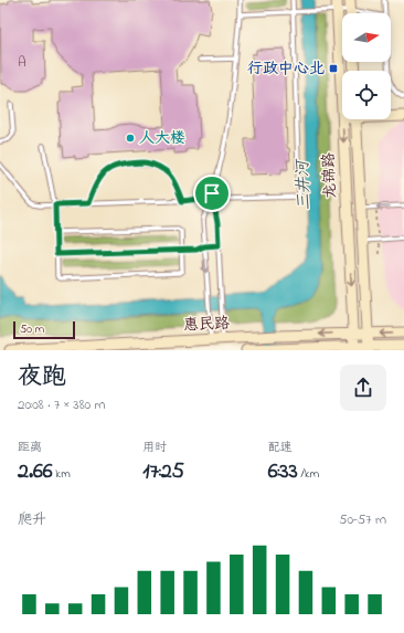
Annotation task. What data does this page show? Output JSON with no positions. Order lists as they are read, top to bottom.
{
  "streets": {
    "street": ["龙锦路", "惠民路"]
  },
  "crossings": [
    ["龙锦路", "惠民路"]
  ],
  "water": ["三井河"],
  "places": {
    "transit": ["行政中心北"],
    "other": ["人大楼"]
  },
  "house_numbers": ["A"],
  "scale_bar": "50 m",
  "north": "right",
  "page": {
    "scale": "50 m",
    "heading": ["夜跑", "20:08 · 7 × 380 m"],
    "stats": [
      ["距离", "2.66 km"],
      ["用时", "17:25"],
      ["配速", "6:33 /km"]
    ],
    "chart": ["爬升", "50–57 m"]
  }
}
